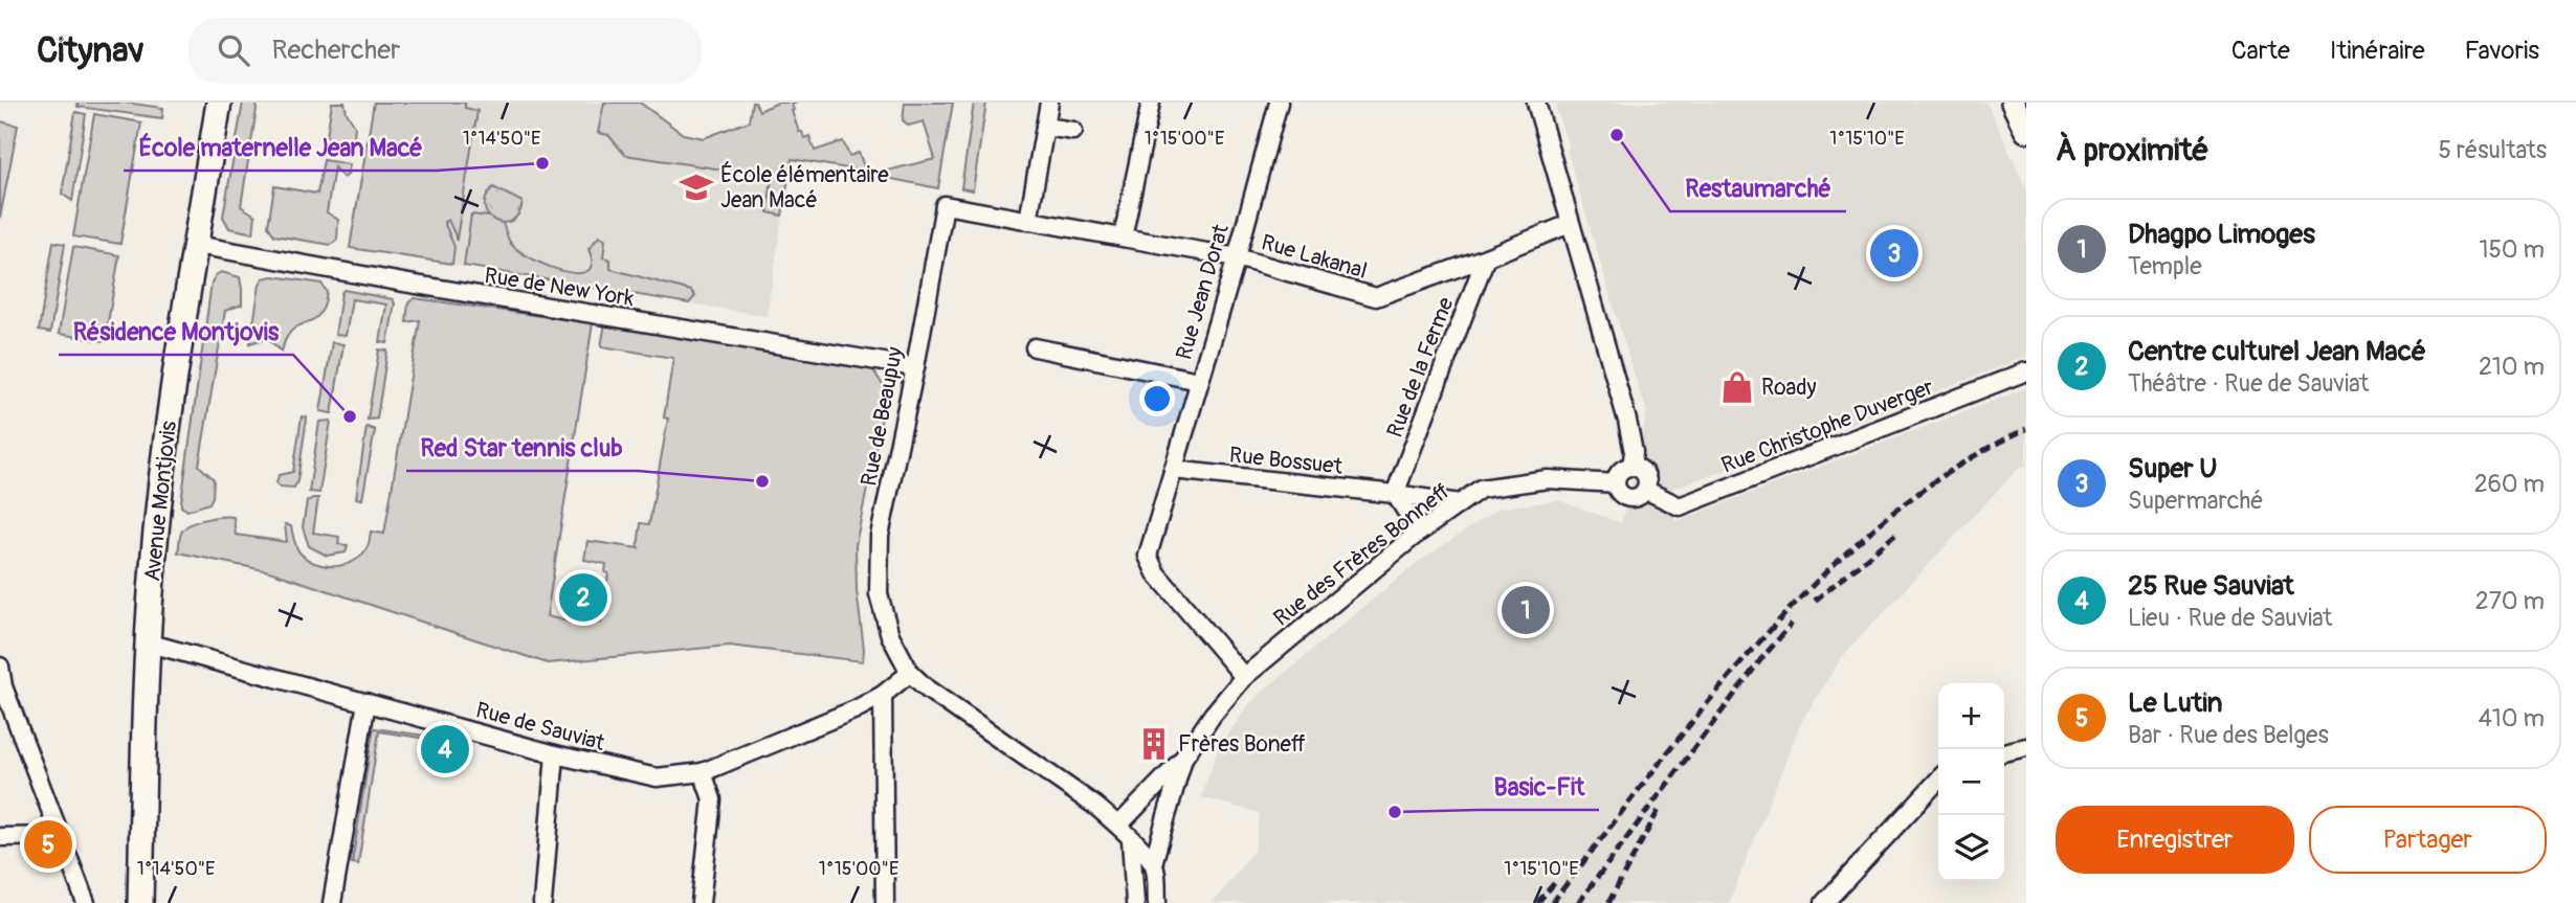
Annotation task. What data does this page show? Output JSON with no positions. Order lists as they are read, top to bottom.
{
  "streets": {
    "main road": ["Avenue Montjovis"],
    "street": [
      "Rue Lakanal",
      "Rue de New York",
      "Rue Jean Dorat",
      "Rue de la Ferme",
      "Rue de Beaupuy",
      "Rue Christophe Duverger",
      "Rue Bossuet",
      "Rue des Frères Bonneff",
      "Rue de Sauviat"
    ]
  },
  "crossings": [
    ["Rue Lakanal", "Rue Jean Dorat"],
    ["Rue Lakanal", "Rue de la Ferme"],
    ["Rue Lakanal", "Rue de Beaupuy"],
    ["Rue de New York", "Rue de Beaupuy"],
    ["Rue de New York", "Avenue Montjovis"],
    ["Rue Jean Dorat", "Rue Bossuet"],
    ["Rue Jean Dorat", "Rue des Frères Bonneff"],
    ["Rue de la Ferme", "Rue Bossuet"],
    ["Rue de Beaupuy", "Rue des Frères Bonneff"],
    ["Rue de Beaupuy", "Rue de Sauviat"],
    ["Rue Christophe Duverger", "Rue des Frères Bonneff"],
    ["Rue Bossuet", "Rue des Frères Bonneff"],
    ["Avenue Montjovis", "Rue de Sauviat"]
  ],
  "places": {
    "other": [
      "Restaumarché",
      "École maternelle Jean Macé",
      "Résidence Montjovis",
      "Red Star tennis club",
      "Basic-Fit"
    ],
    "school or university": ["École élémentaire Jean Macé"],
    "shop": ["Roady"],
    "building": ["Frères Boneff"]
  },
  "page": {
    "header": "Citynav",
    "search": "Rechercher",
    "nav": ["Carte", "Itinéraire", "Favoris"],
    "heading": ["À proximité", "5 résultats"],
    "list": [
      {
        "mark": "1",
        "name": "Dhagpo Limoges",
        "note": "Temple",
        "value": "150 m"
      },
      {
        "mark": "2",
        "name": "Centre culturel Jean Macé",
        "note": "Théâtre · Rue de Sauviat",
        "value": "210 m"
      },
      {
        "mark": "3",
        "name": "Super U",
        "note": "Supermarché",
        "value": "260 m"
      },
      {
        "mark": "4",
        "name": "25 Rue Sauviat",
        "note": "Lieu · Rue de Sauviat",
        "value": "270 m"
      },
      {
        "mark": "5",
        "name": "Le Lutin",
        "note": "Bar · Rue des Belges",
        "value": "410 m"
      }
    ],
    "pins": [
      "3",
      "2",
      "1",
      "4",
      "5"
    ],
    "map_buttons": ["+", "−"],
    "buttons": ["Enregistrer", "Partager"]
  },
  "coordinates": ["1°14'50\"E", "1°15'00\"E", "1°15'10\"E"]
}
